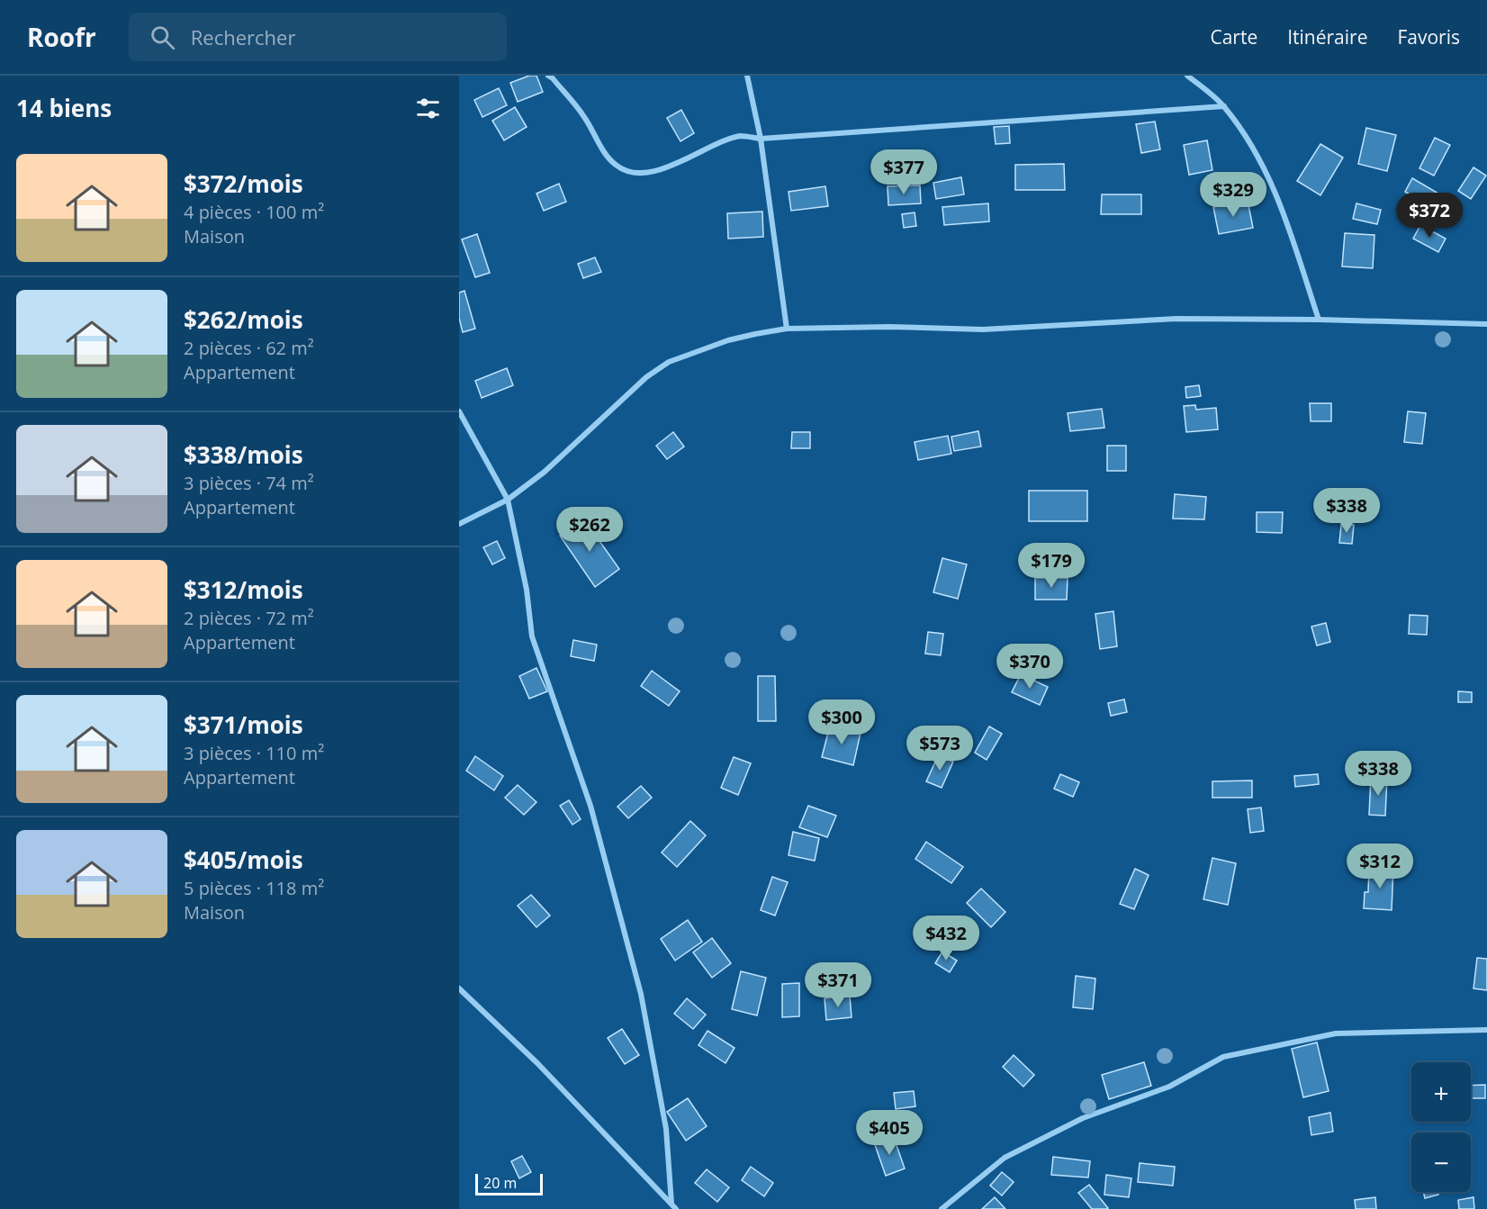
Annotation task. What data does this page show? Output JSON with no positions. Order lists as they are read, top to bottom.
{
  "scale_bar": "20 m",
  "page": {
    "header": "Roofr",
    "search": "Rechercher",
    "nav": ["Carte", "Itinéraire", "Favoris"],
    "heading": "14 biens",
    "list": [
      {
        "name": "$372/mois",
        "note": "4 pièces · 100 m² · Maison"
      },
      {
        "name": "$262/mois",
        "note": "2 pièces · 62 m² · Appartement"
      },
      {
        "name": "$338/mois",
        "note": "3 pièces · 74 m² · Appartement"
      },
      {
        "name": "$312/mois",
        "note": "2 pièces · 72 m² · Appartement"
      },
      {
        "name": "$371/mois",
        "note": "3 pièces · 110 m² · Appartement"
      },
      {
        "name": "$405/mois",
        "note": "5 pièces · 118 m² · Maison"
      }
    ],
    "price": [
      "$377",
      "$329",
      "$372",
      "$338",
      "$262",
      "$179",
      "$370",
      "$300",
      "$573",
      "$338",
      "$312",
      "$432",
      "$371",
      "$405"
    ],
    "map_buttons": ["+", "−"],
    "scale": "20 m"
  }
}
